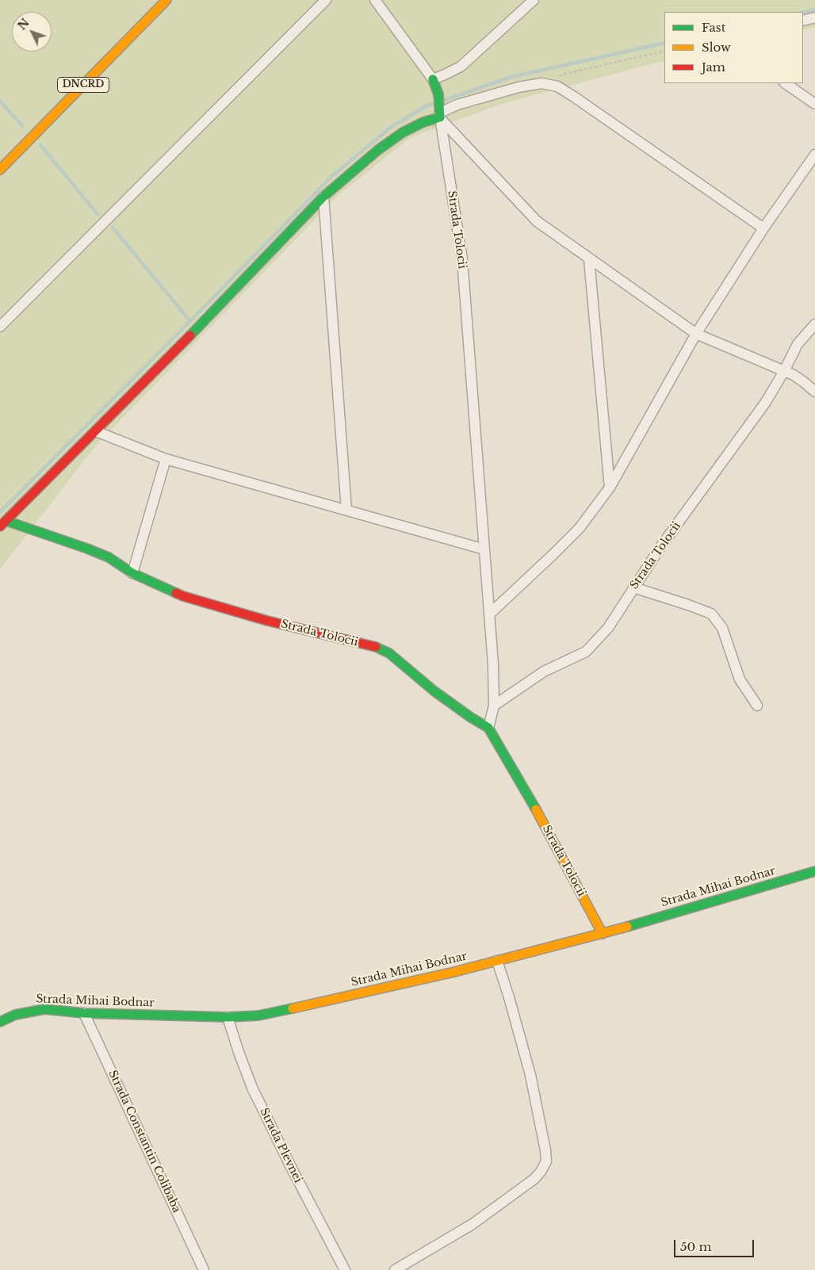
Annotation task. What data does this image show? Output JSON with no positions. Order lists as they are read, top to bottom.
{
  "streets": {
    "street": [
      "DNCRD",
      "Strada Tolocii",
      "Strada Mihai Bodnar",
      "Strada Constantin Colibaba",
      "Strada Plevnei"
    ]
  },
  "crossings": [
    ["Strada Tolocii", "Strada Mihai Bodnar"],
    ["Strada Mihai Bodnar", "Strada Constantin Colibaba"],
    ["Strada Mihai Bodnar", "Strada Plevnei"]
  ],
  "legend": ["Fast", "Slow", "Jam"],
  "scale_bar": "50 m",
  "north": "top left"
}
